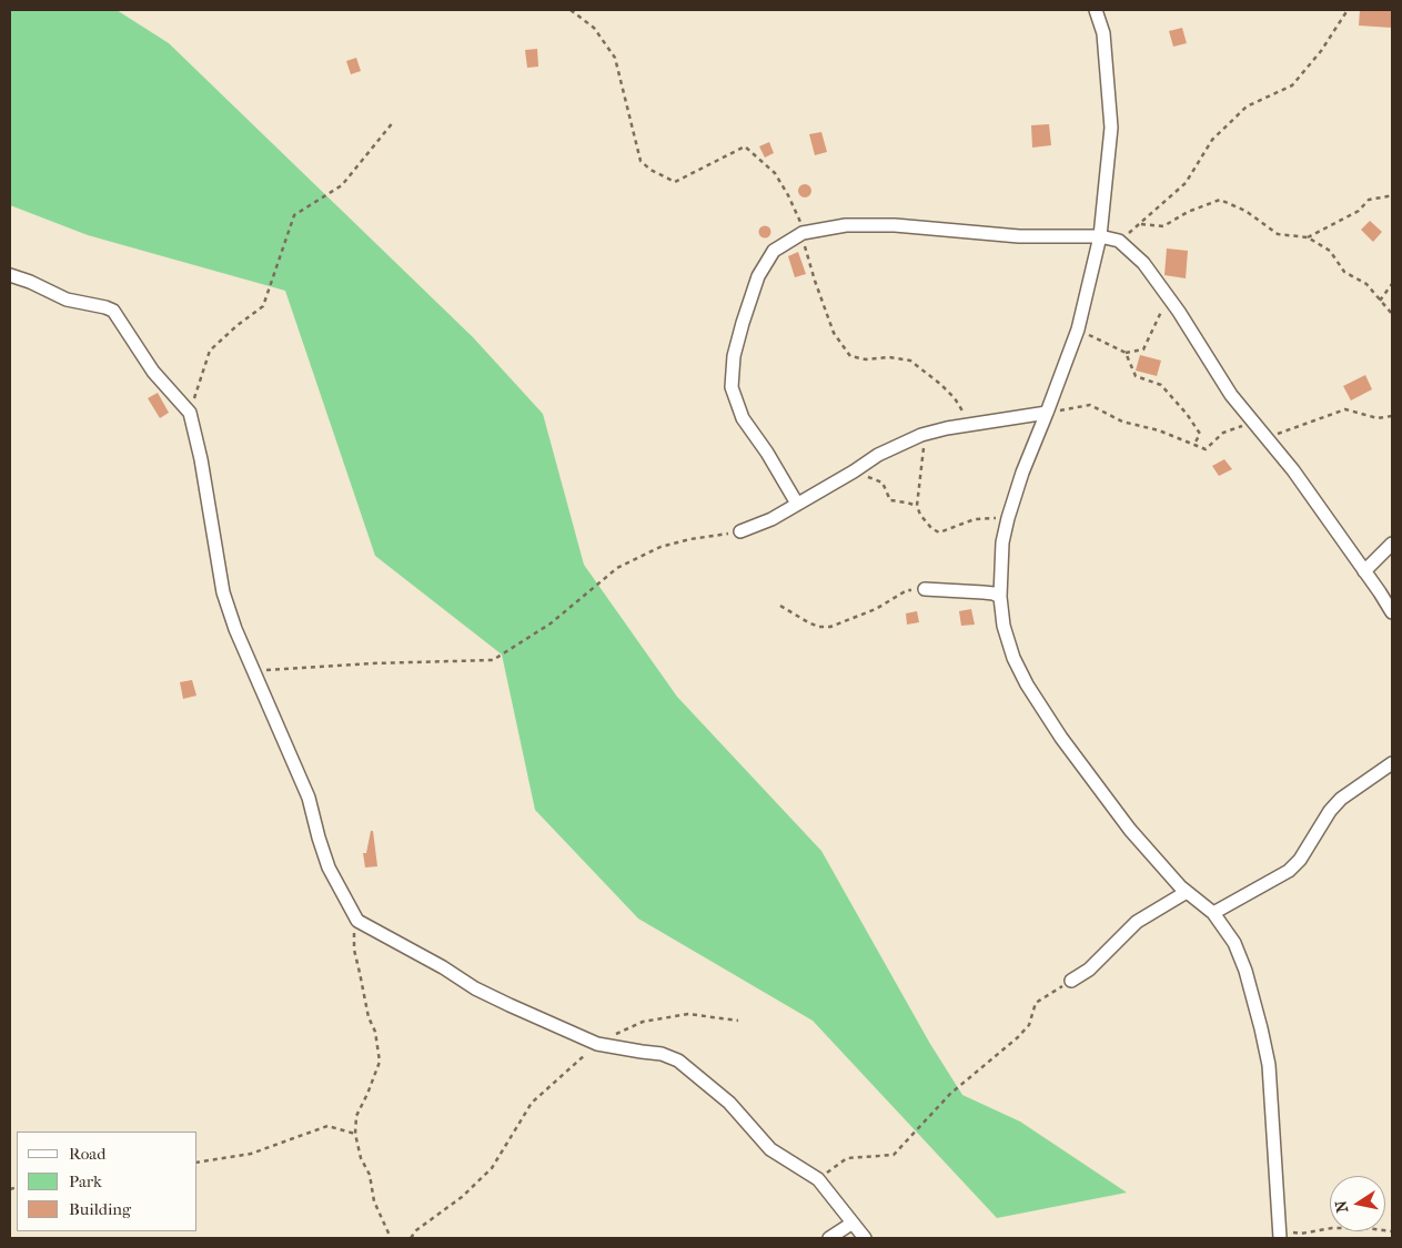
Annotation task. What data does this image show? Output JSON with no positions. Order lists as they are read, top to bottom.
{
  "legend": ["Road", "Park", "Building"],
  "north": "left"
}
